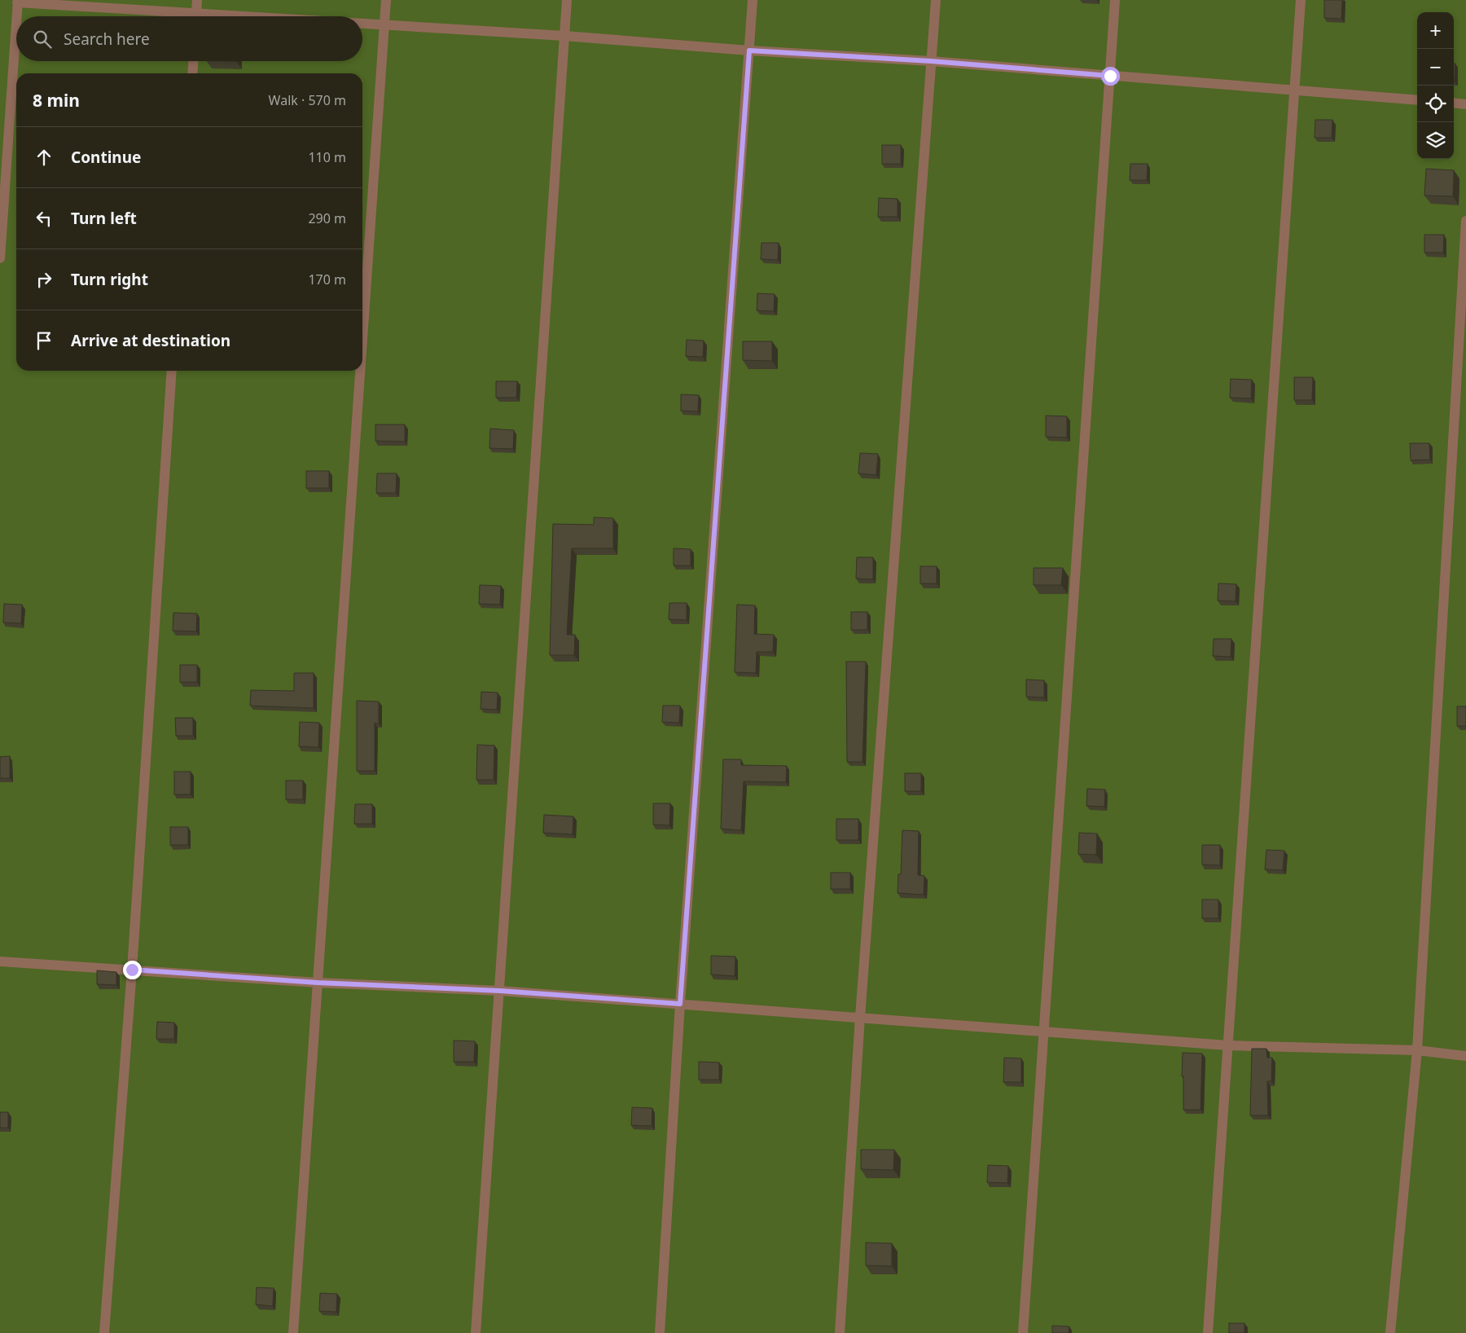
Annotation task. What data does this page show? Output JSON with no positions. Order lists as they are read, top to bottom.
{
  "page": {
    "map_buttons": ["+", "−"],
    "search": "Search here",
    "heading": ["8 min", "Walk · 570 m"],
    "list": [
      ["Continue", "110 m"],
      ["Turn left", "290 m"],
      ["Turn right", "170 m"],
      "Arrive at destination"
    ]
  }
}
